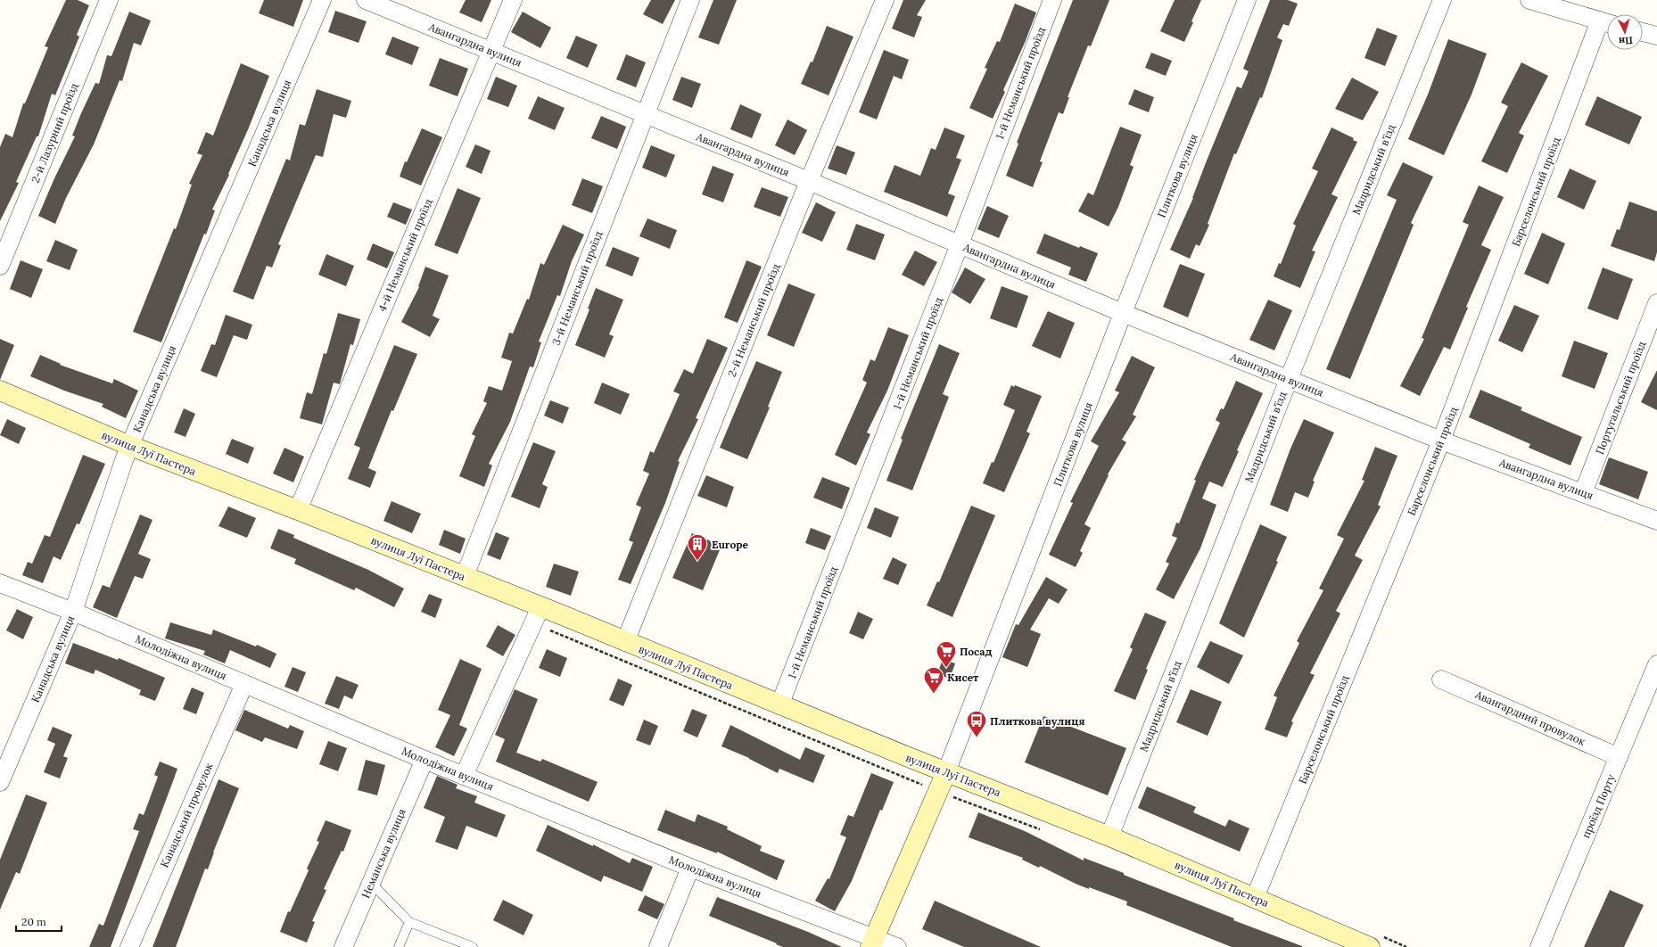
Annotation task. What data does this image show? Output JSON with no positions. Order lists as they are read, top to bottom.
{
  "streets": {
    "street": [
      "Авангардна вулиця",
      "1-й Неманський проїзд",
      "Канадська вулиця",
      "2-й Лазурний проїзд",
      "Мадридський в'їзд",
      "Плиткова вулиця",
      "Барселонський проїзд",
      "4-й Неманський проїзд",
      "3-й Неманський проїзд",
      "2-й Неманський проїзд",
      "Португальський проїзд",
      "вулиця Луї Пастера",
      "Молодіжна вулиця",
      "Авангардний провулок",
      "проїзд Порту",
      "Канадський провулок",
      "Неманська вулиця"
    ]
  },
  "crossings": [
    ["Авангардна вулиця", "1-й Неманський проїзд"],
    ["Авангардна вулиця", "Мадридський в'їзд"],
    ["Авангардна вулиця", "Плиткова вулиця"],
    ["Авангардна вулиця", "Барселонський проїзд"],
    ["Авангардна вулиця", "4-й Неманський проїзд"],
    ["Авангардна вулиця", "3-й Неманський проїзд"],
    ["Авангардна вулиця", "2-й Неманський проїзд"],
    ["Авангардна вулиця", "Португальський проїзд"],
    ["1-й Неманський проїзд", "вулиця Луї Пастера"],
    ["Канадська вулиця", "вулиця Луї Пастера"],
    ["Канадська вулиця", "Молодіжна вулиця"],
    ["Мадридський в'їзд", "вулиця Луї Пастера"],
    ["Плиткова вулиця", "вулиця Луї Пастера"],
    ["Плиткова вулиця", "Молодіжна вулиця"],
    ["Барселонський проїзд", "вулиця Луї Пастера"],
    ["4-й Неманський проїзд", "вулиця Луї Пастера"],
    ["3-й Неманський проїзд", "вулиця Луї Пастера"],
    ["2-й Неманський проїзд", "вулиця Луї Пастера"],
    ["Молодіжна вулиця", "Канадський провулок"],
    ["Молодіжна вулиця", "Неманська вулиця"],
    ["Авангардний провулок", "проїзд Порту"]
  ],
  "places": {
    "building": ["Europe"],
    "supermarket": ["Посад", "Кисет"],
    "bus stop": ["Плиткова вулиця"]
  },
  "scale_bar": "20 m",
  "north": "bottom"
}
